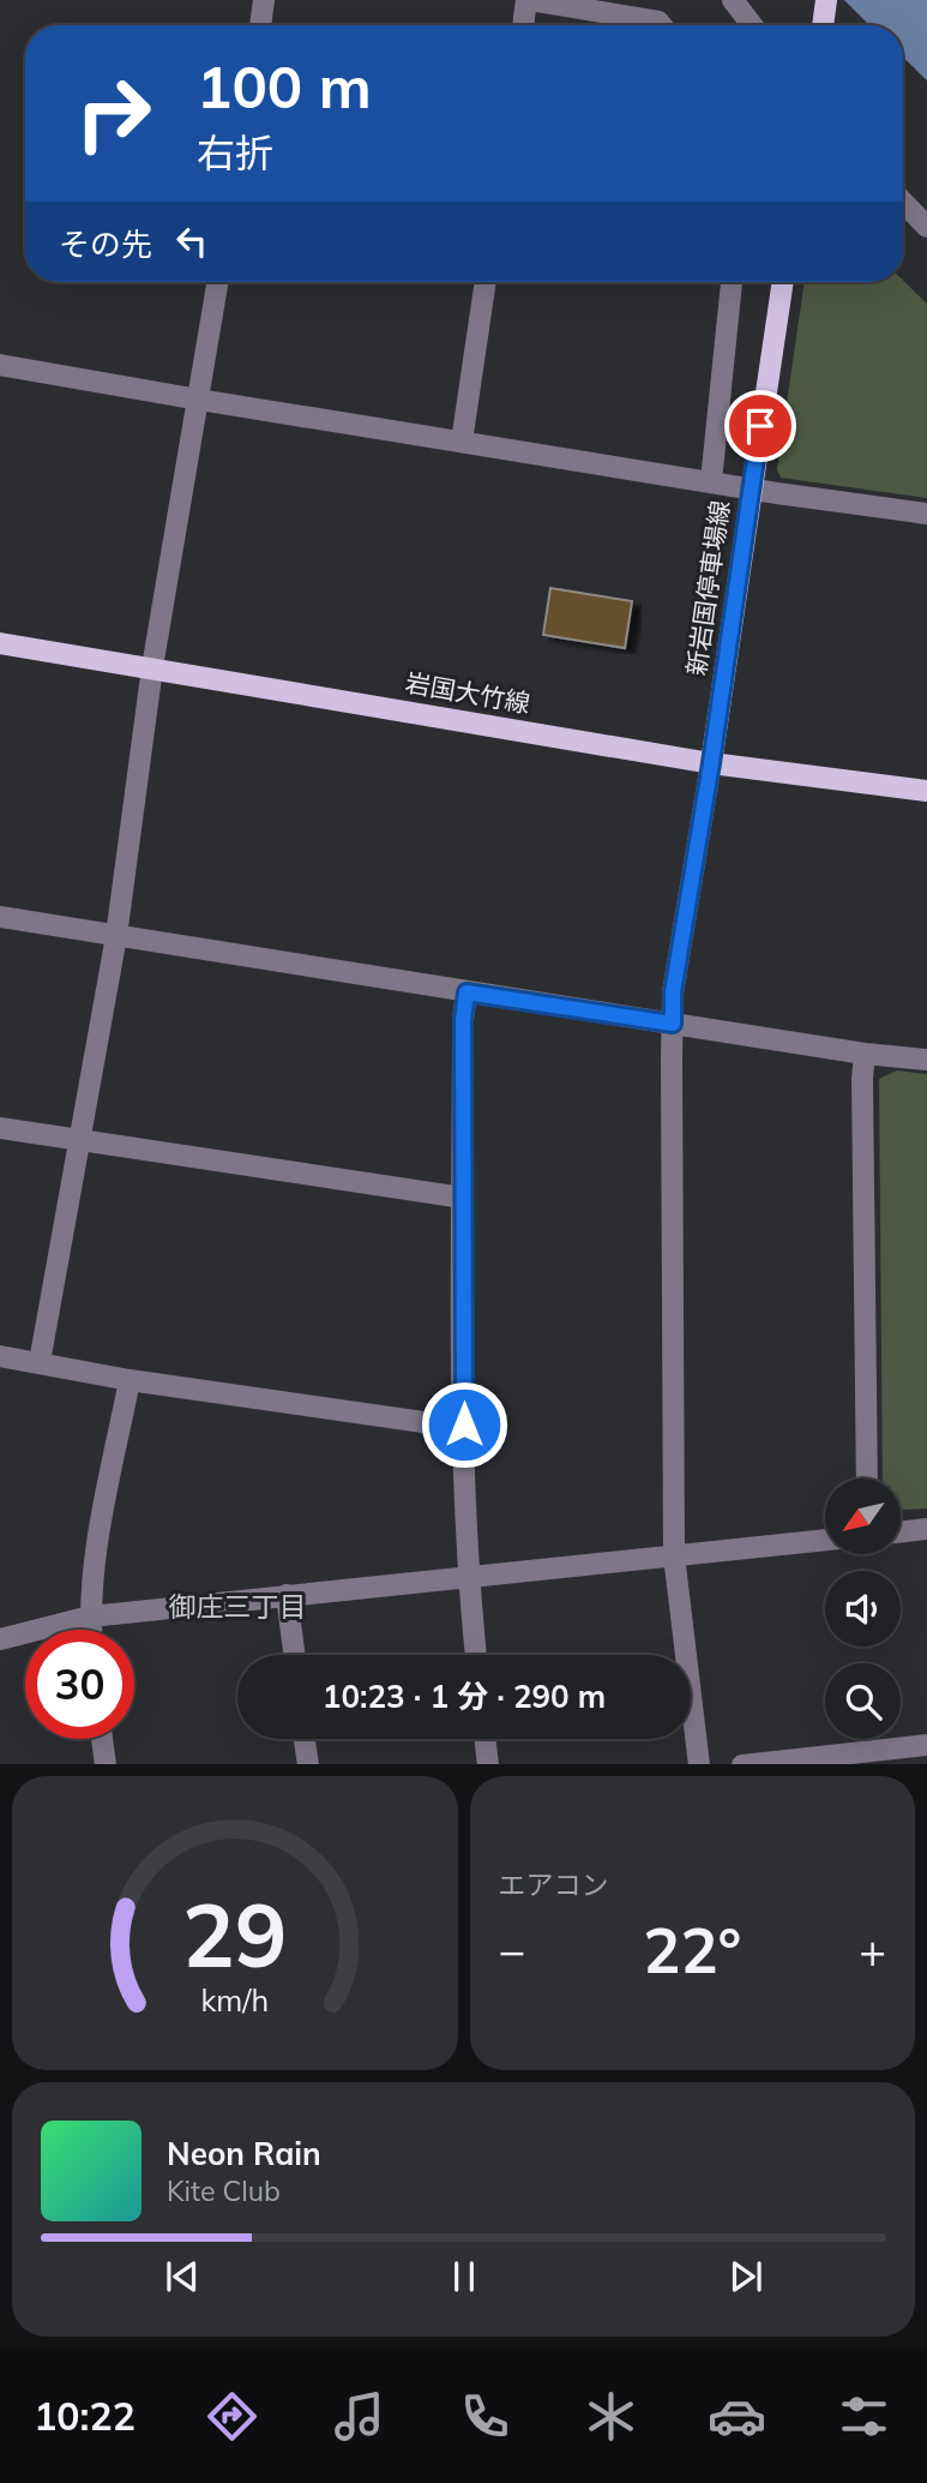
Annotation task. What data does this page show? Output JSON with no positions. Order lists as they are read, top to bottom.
{
  "streets": {
    "main road": ["新岩国停車場線", "岩国大竹線"]
  },
  "crossings": [
    ["新岩国停車場線", "岩国大竹線"]
  ],
  "districts": ["御庄三丁目"],
  "north": "bottom left",
  "page": {
    "turn": ["100 m", "右折"],
    "then": "その先",
    "limit": "30",
    "trip": "10:23 · 1 分 · 290 m",
    "tile": "エアコン",
    "heat": ["−", "22°", "+"],
    "song": ["Neon Rain", "Kite Club"],
    "tabs": "10:22",
    "gauge": ["29", "km/h"]
  }
}
